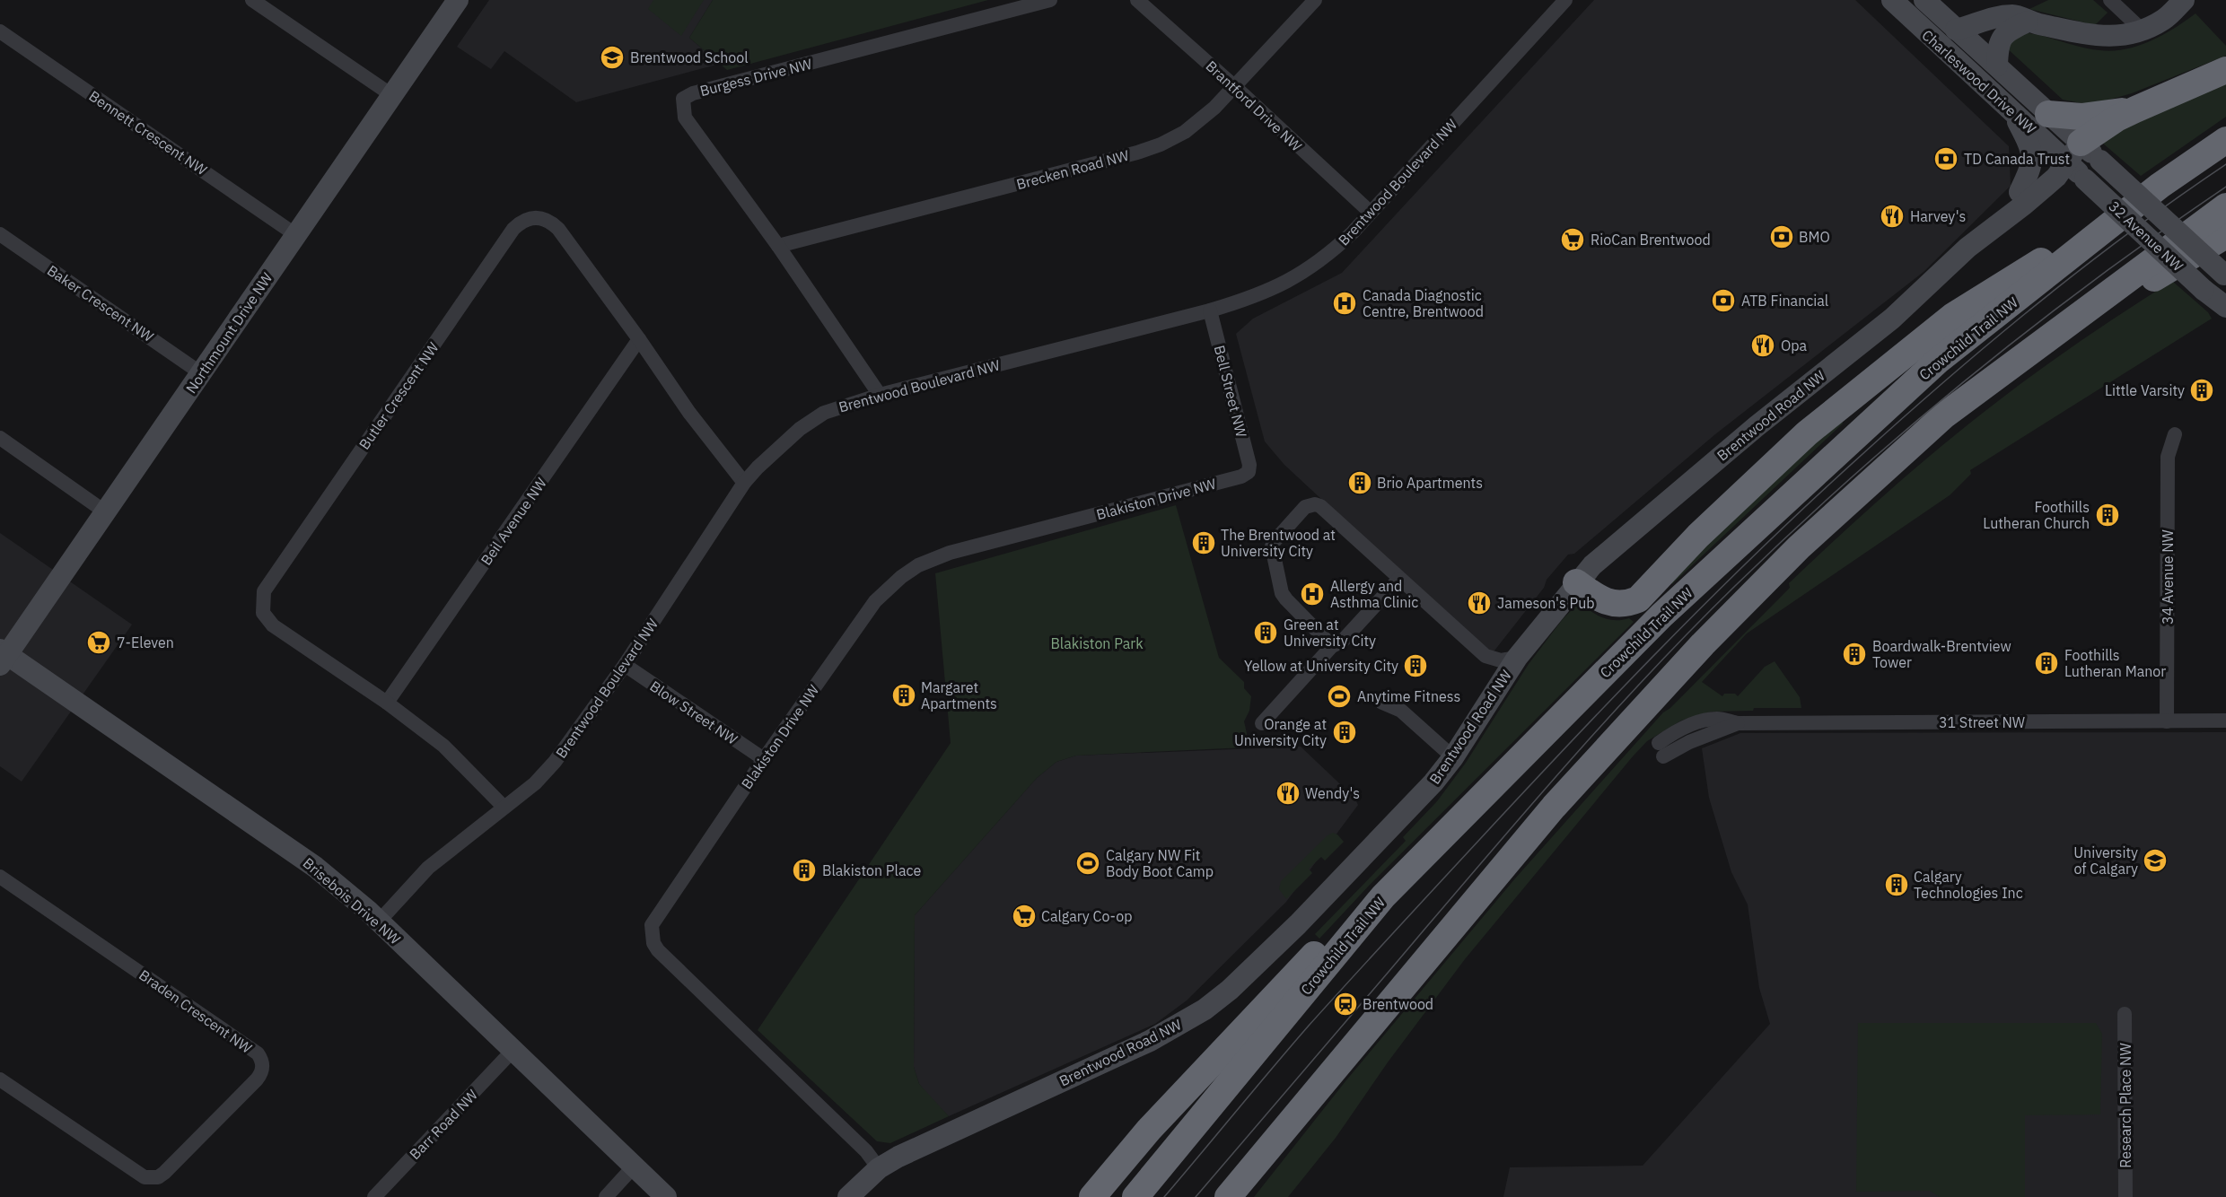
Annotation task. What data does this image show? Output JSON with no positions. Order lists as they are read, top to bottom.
{
  "streets": {
    "highway": ["Crowchild Trail NW"],
    "street": [
      "Burgess Drive NW",
      "Charleswood Drive NW",
      "Brantford Drive NW",
      "Bennett Crescent NW",
      "Brecken Road NW",
      "Brentwood Boulevard NW",
      "32 Avenue NW",
      "Baker Crescent NW",
      "Northmount Drive NW",
      "Bell Street NW",
      "Butler Crescent NW",
      "Brentwood Road NW",
      "Blakiston Drive NW",
      "Beil Avenue NW",
      "34 Avenue NW",
      "Blow Street NW",
      "31 Street NW",
      "Brisebois Drive NW",
      "Braden Crescent NW",
      "Research Place NW",
      "Barr Road NW"
    ]
  },
  "crossings": [
    ["Burgess Drive NW", "Brecken Road NW"],
    ["Burgess Drive NW", "Brentwood Boulevard NW"],
    ["Charleswood Drive NW", "32 Avenue NW"],
    ["Charleswood Drive NW", "Brentwood Road NW"],
    ["Brantford Drive NW", "Brecken Road NW"],
    ["Brantford Drive NW", "Brentwood Boulevard NW"],
    ["Bennett Crescent NW", "Northmount Drive NW"],
    ["Brentwood Boulevard NW", "Bell Street NW"],
    ["Brentwood Boulevard NW", "Butler Crescent NW"],
    ["Brentwood Boulevard NW", "Blow Street NW"],
    ["Brentwood Boulevard NW", "Brisebois Drive NW"],
    ["32 Avenue NW", "Brentwood Road NW"],
    ["Baker Crescent NW", "Northmount Drive NW"],
    ["Northmount Drive NW", "Brisebois Drive NW"],
    ["Bell Street NW", "Blakiston Drive NW"],
    ["Butler Crescent NW", "Beil Avenue NW"],
    ["Brentwood Road NW", "Blakiston Drive NW"],
    ["Blakiston Drive NW", "Blow Street NW"],
    ["34 Avenue NW", "31 Street NW"],
    ["Brisebois Drive NW", "Barr Road NW"]
  ],
  "parks": ["Blakiston Park"],
  "places": {
    "school or university": ["Brentwood School", "University of Calgary"],
    "bank": ["TD Canada Trust", "BMO", "ATB Financial"],
    "restaurant": [
      "Harvey's",
      "Opa",
      "Jameson's Pub",
      "Wendy's"
    ],
    "supermarket": ["RioCan Brentwood", "7-Eleven", "Calgary Co-op"],
    "hospital": ["Canada Diagnostic Centre, Brentwood", "Allergy and Asthma Clinic"],
    "building": [
      "Little Varsity",
      "Brio Apartments",
      "Foothills Lutheran Church",
      "The Brentwood at University City",
      "Green at University City",
      "Boardwalk-Brentview Tower",
      "Foothills Lutheran Manor",
      "Yellow at University City",
      "Margaret Apartments",
      "Orange at University City",
      "Blakiston Place",
      "Calgary Technologies Inc"
    ],
    "sports": ["Anytime Fitness", "Calgary NW Fit Body Boot Camp"],
    "station": ["Brentwood"]
  }
}
